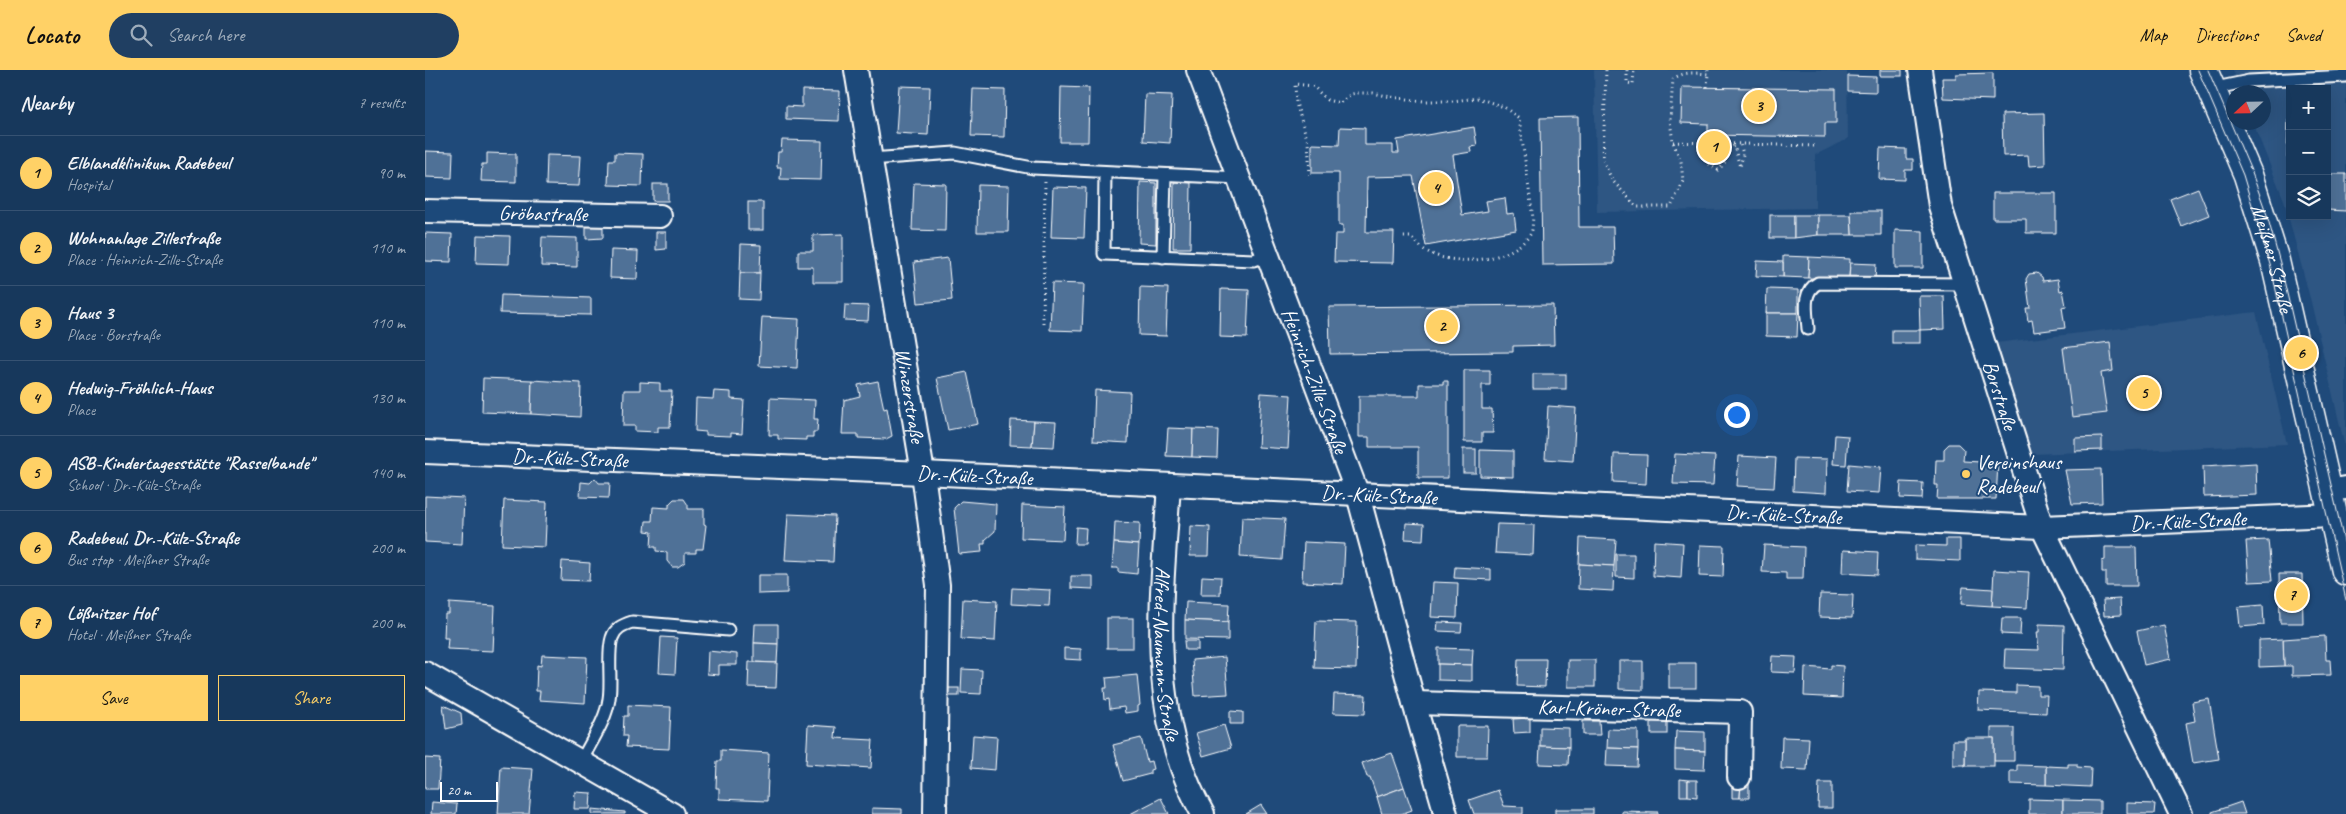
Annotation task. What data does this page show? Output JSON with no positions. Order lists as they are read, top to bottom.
{
  "streets": {
    "main road": ["Meißner Straße"],
    "street": [
      "Gröbastraße",
      "Heinrich-Zille-Straße",
      "Winzerstraße",
      "Borstraße",
      "Dr.-Külz-Straße",
      "Alfred-Naumann-Straße",
      "Karl-Kröner-Straße"
    ]
  },
  "crossings": [
    ["Meißner Straße", "Dr.-Külz-Straße"],
    ["Heinrich-Zille-Straße", "Dr.-Külz-Straße"],
    ["Heinrich-Zille-Straße", "Karl-Kröner-Straße"],
    ["Winzerstraße", "Dr.-Külz-Straße"],
    ["Borstraße", "Dr.-Külz-Straße"],
    ["Dr.-Külz-Straße", "Alfred-Naumann-Straße"]
  ],
  "places": ["Vereinshaus Radebeul"],
  "scale_bar": "20 m",
  "north": "left",
  "page": {
    "header": "Locato",
    "search": "Search here",
    "nav": ["Map", "Directions", "Saved"],
    "heading": ["Nearby", "7 results"],
    "map_buttons": ["+", "−"],
    "pins": [
      "3",
      "1",
      "4",
      "2",
      "6",
      "5",
      "7"
    ],
    "list": [
      {
        "mark": "1",
        "name": "Elblandklinikum Radebeul",
        "note": "Hospital",
        "value": "90 m"
      },
      {
        "mark": "2",
        "name": "Wohnanlage Zillestraße",
        "note": "Place · Heinrich-Zille-Straße",
        "value": "110 m"
      },
      {
        "mark": "3",
        "name": "Haus 3",
        "note": "Place · Borstraße",
        "value": "110 m"
      },
      {
        "mark": "4",
        "name": "Hedwig-Fröhlich-Haus",
        "note": "Place",
        "value": "130 m"
      },
      {
        "mark": "5",
        "name": "ASB-Kindertagesstätte \"Rasselbande\"",
        "note": "School · Dr.-Külz-Straße",
        "value": "140 m"
      },
      {
        "mark": "6",
        "name": "Radebeul, Dr.-Külz-Straße",
        "note": "Bus stop · Meißner Straße",
        "value": "200 m"
      },
      {
        "mark": "7",
        "name": "Lößnitzer Hof",
        "note": "Hotel · Meißner Straße",
        "value": "200 m"
      }
    ],
    "buttons": ["Save", "Share"],
    "scale": "20 m"
  }
}
